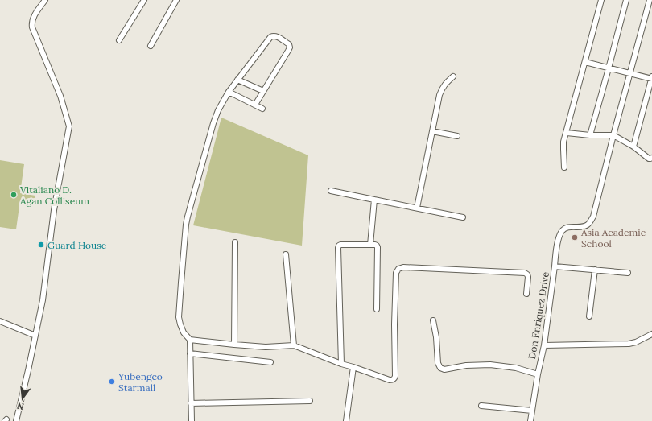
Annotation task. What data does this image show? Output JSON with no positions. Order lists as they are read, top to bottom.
{
  "streets": {
    "street": ["Don Enriquez Drive"]
  },
  "places": [
    "Vitaliano D. Agan Colliseum",
    "Asia Academic School",
    "Guard House",
    "Yubengco Starmall"
  ],
  "north": "bottom"
}
